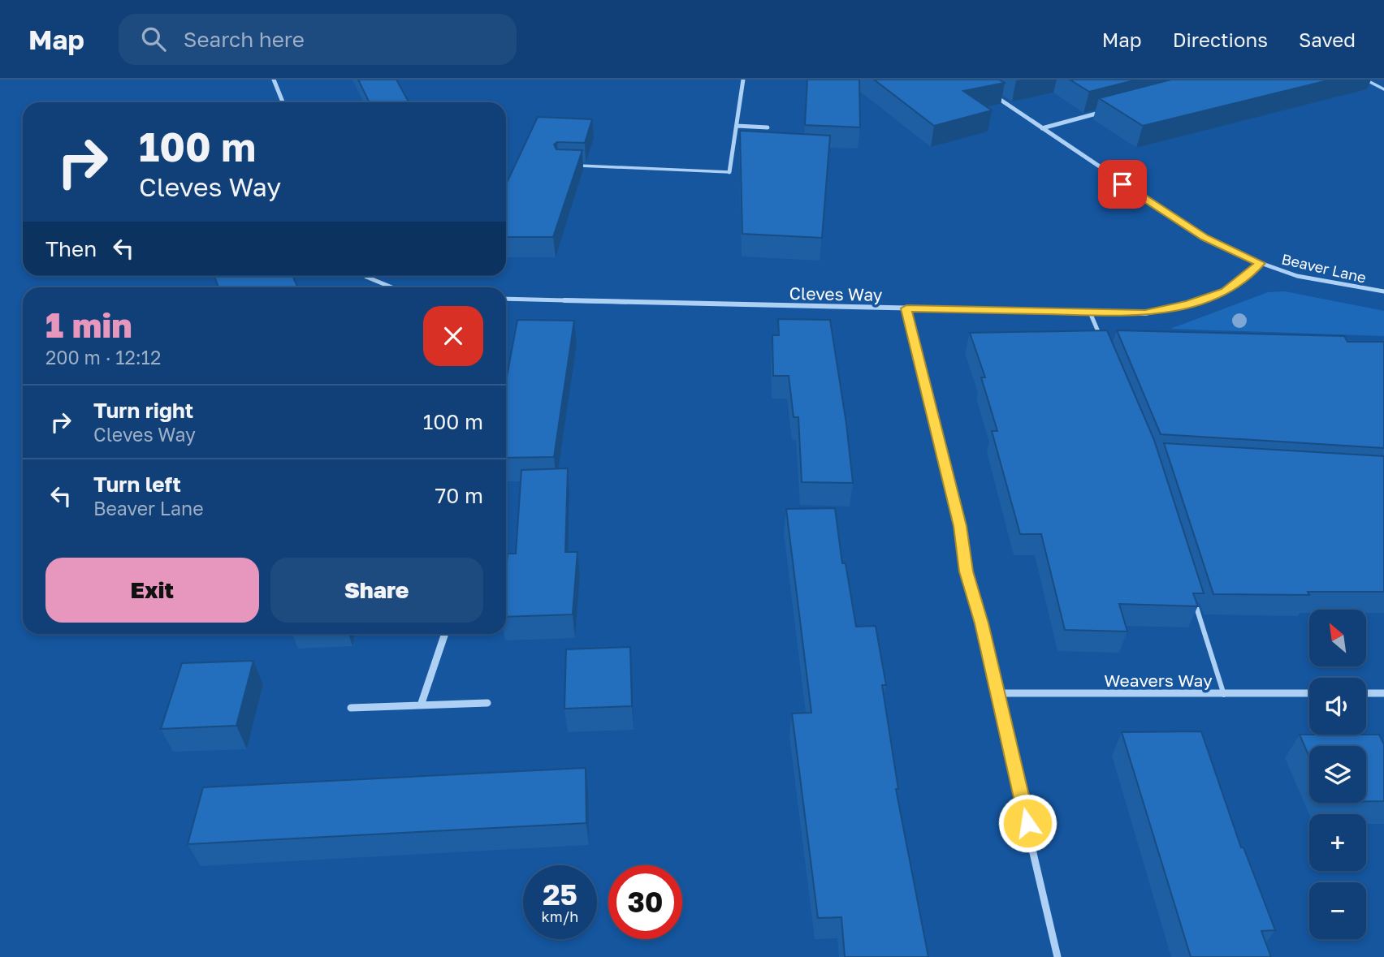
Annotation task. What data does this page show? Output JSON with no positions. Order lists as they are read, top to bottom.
{
  "streets": {
    "street": ["Beaver Lane", "Cleves Way", "Weavers Way"]
  },
  "crossings": [
    ["Beaver Lane", "Cleves Way"]
  ],
  "north": "top left",
  "page": {
    "header": "Map",
    "search": "Search here",
    "nav": ["Map", "Directions", "Saved"],
    "turn": ["100 m", "Cleves Way"],
    "then": "Then",
    "heading": ["1 min", "200 m · 12:12"],
    "list": [
      {
        "name": "Turn right",
        "note": "Cleves Way",
        "value": "100 m"
      },
      {
        "name": "Turn left",
        "note": "Beaver Lane",
        "value": "70 m"
      }
    ],
    "buttons": ["Exit", "Share"],
    "map_buttons": ["+", "−"],
    "speed": "25 km/h",
    "limit": "30"
  }
}
